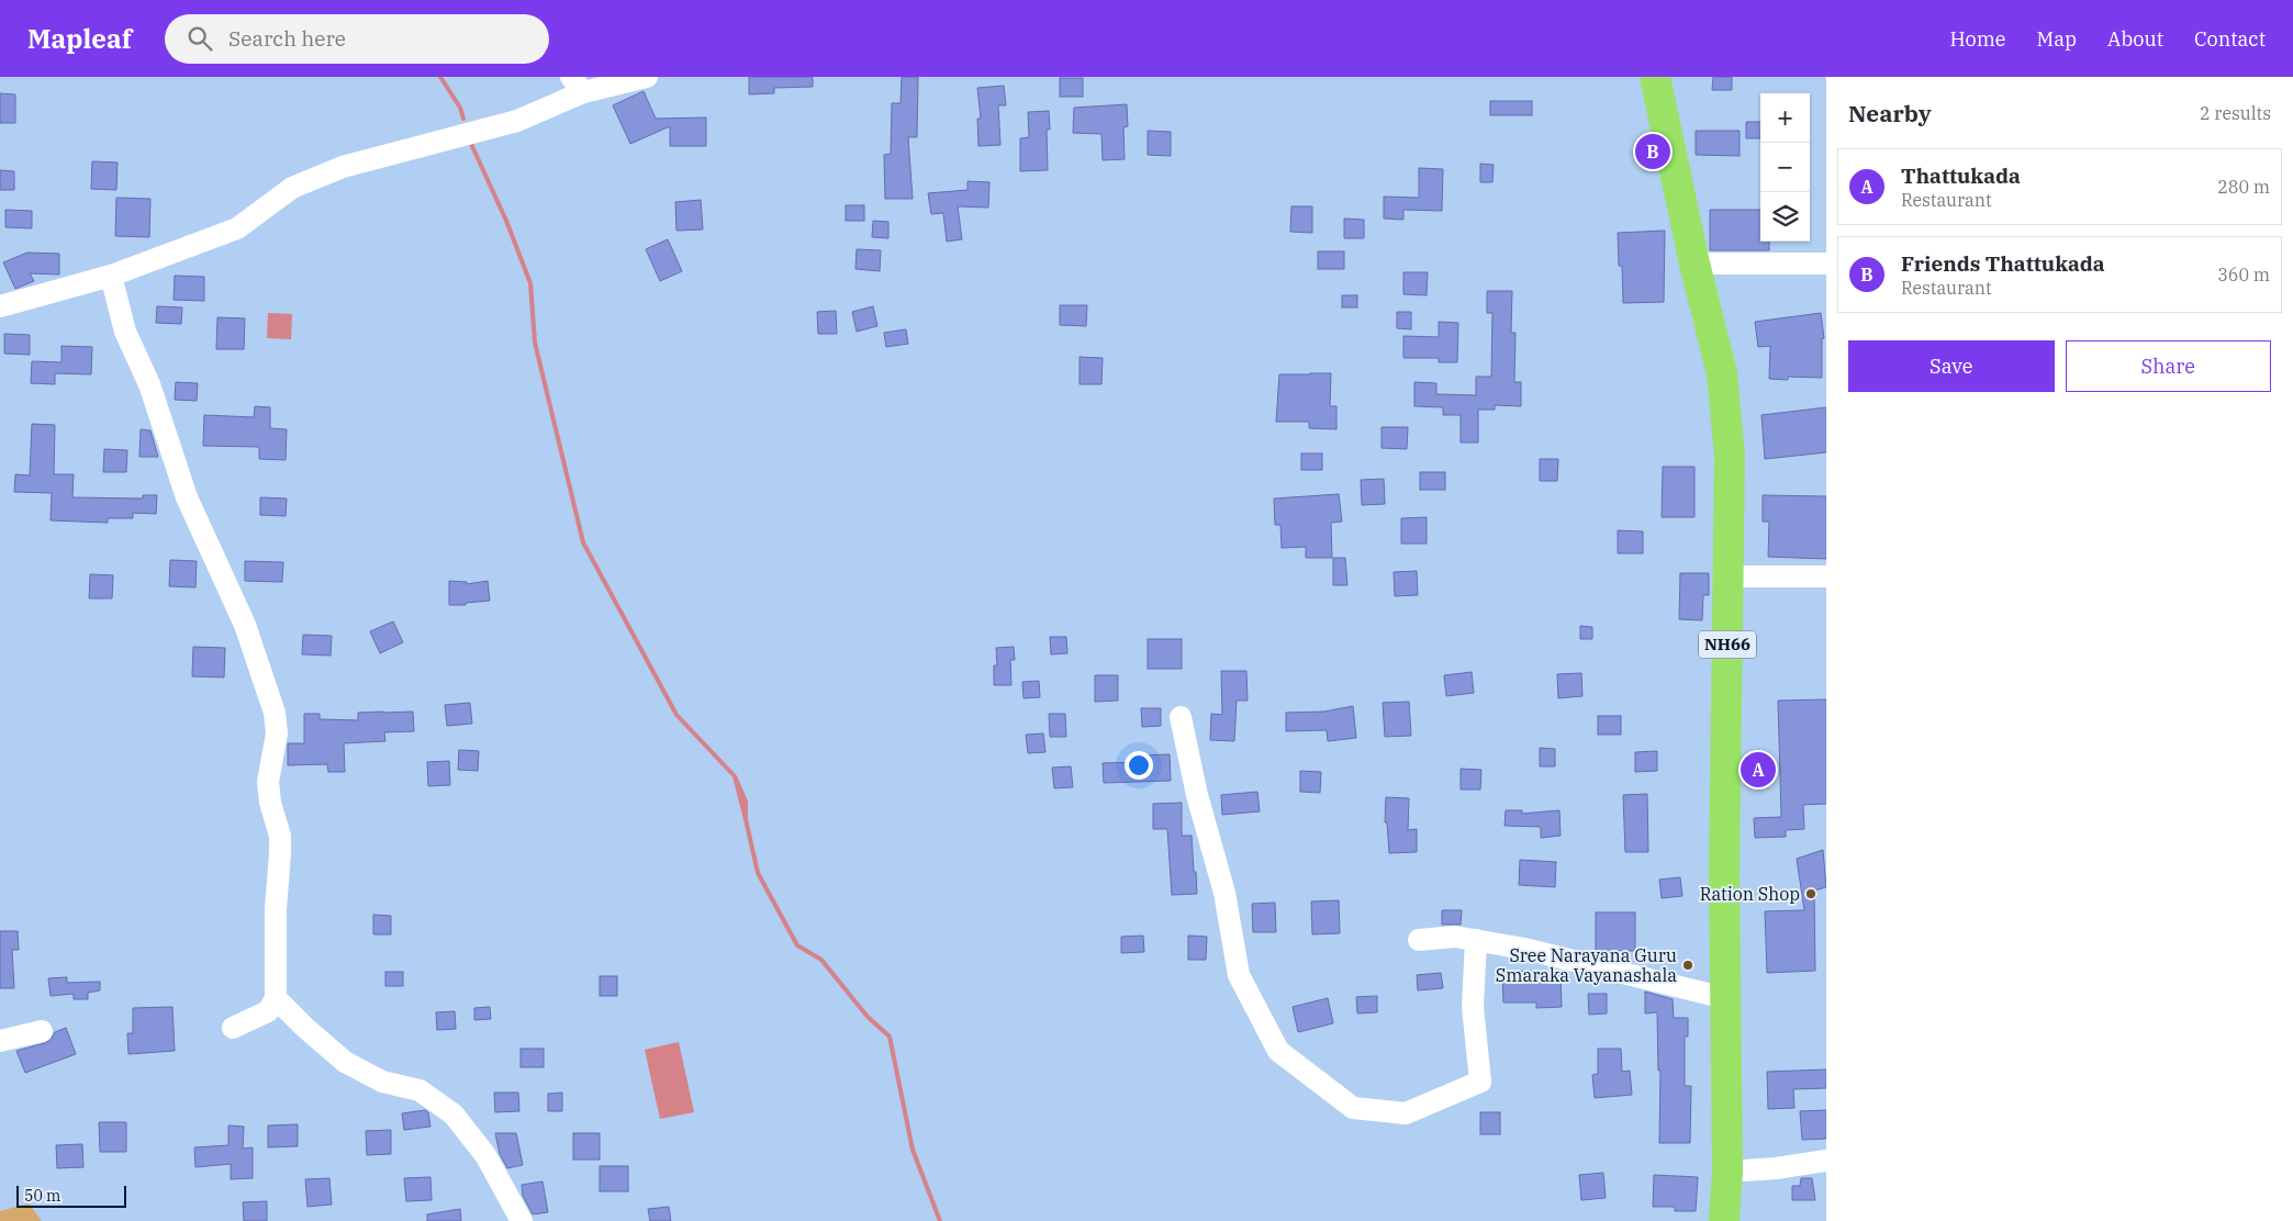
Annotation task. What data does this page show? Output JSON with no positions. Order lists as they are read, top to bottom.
{
  "streets": {
    "highway": ["NH66"]
  },
  "places": ["Ration Shop", "Sree Narayana Guru Smaraka Vayanashala"],
  "scale_bar": "50 m",
  "page": {
    "header": "Mapleaf",
    "search": "Search here",
    "nav": [
      "Home",
      "Map",
      "About",
      "Contact"
    ],
    "heading": ["Nearby", "2 results"],
    "map_buttons": ["+", "−"],
    "pins": ["B", "A"],
    "list": [
      {
        "mark": "A",
        "name": "Thattukada",
        "note": "Restaurant",
        "value": "280 m"
      },
      {
        "mark": "B",
        "name": "Friends Thattukada",
        "note": "Restaurant",
        "value": "360 m"
      }
    ],
    "buttons": ["Save", "Share"],
    "scale": "50 m"
  }
}
